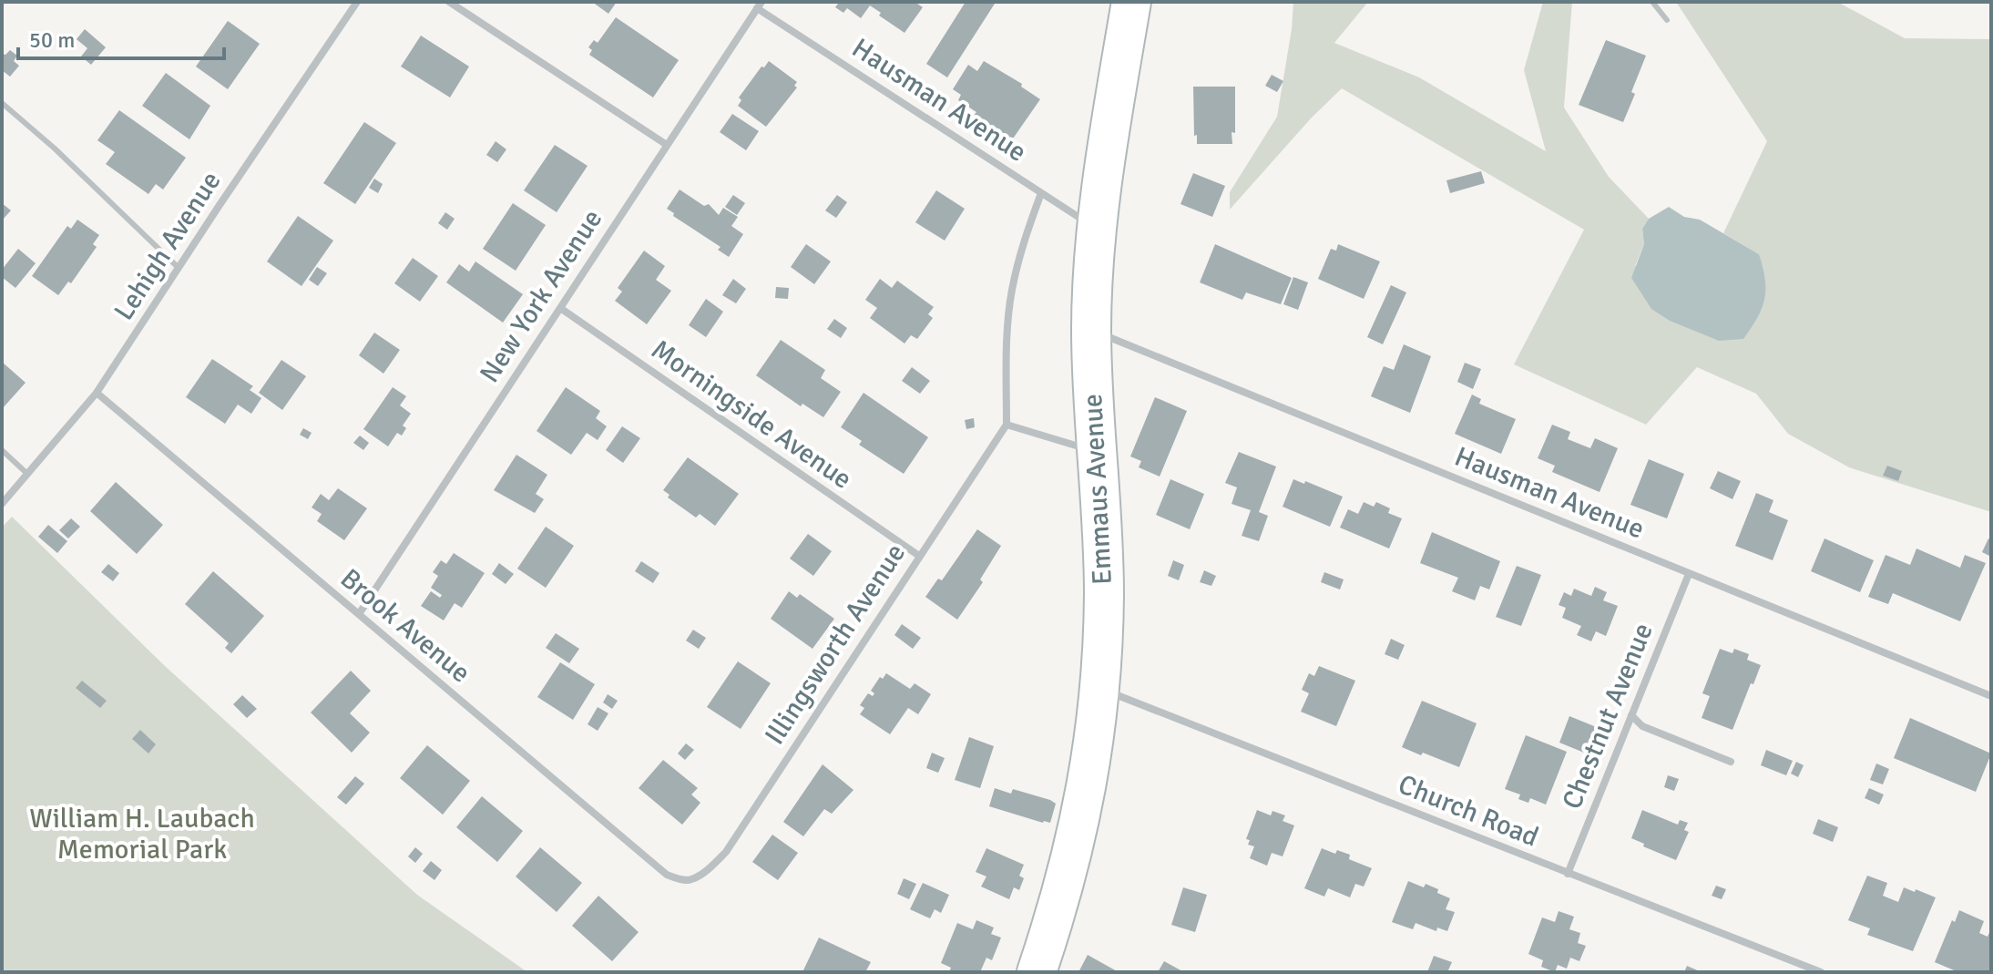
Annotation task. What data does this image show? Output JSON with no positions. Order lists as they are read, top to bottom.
{
  "streets": {
    "main road": ["Emmaus Avenue"],
    "street": [
      "Hausman Avenue",
      "Lehigh Avenue",
      "New York Avenue",
      "Morningside Avenue",
      "Brook Avenue",
      "Illingsworth Avenue",
      "Chestnut Avenue",
      "Church Road"
    ]
  },
  "crossings": [
    ["Hausman Avenue", "New York Avenue"],
    ["Hausman Avenue", "Emmaus Avenue"],
    ["Hausman Avenue", "Chestnut Avenue"],
    ["Lehigh Avenue", "Brook Avenue"],
    ["New York Avenue", "Morningside Avenue"],
    ["New York Avenue", "Brook Avenue"],
    ["Morningside Avenue", "Illingsworth Avenue"],
    ["Emmaus Avenue", "Church Road"],
    ["Brook Avenue", "Illingsworth Avenue"],
    ["Chestnut Avenue", "Church Road"]
  ],
  "parks": ["William H. Laubach Memorial Park"],
  "scale_bar": "50 m"
}
